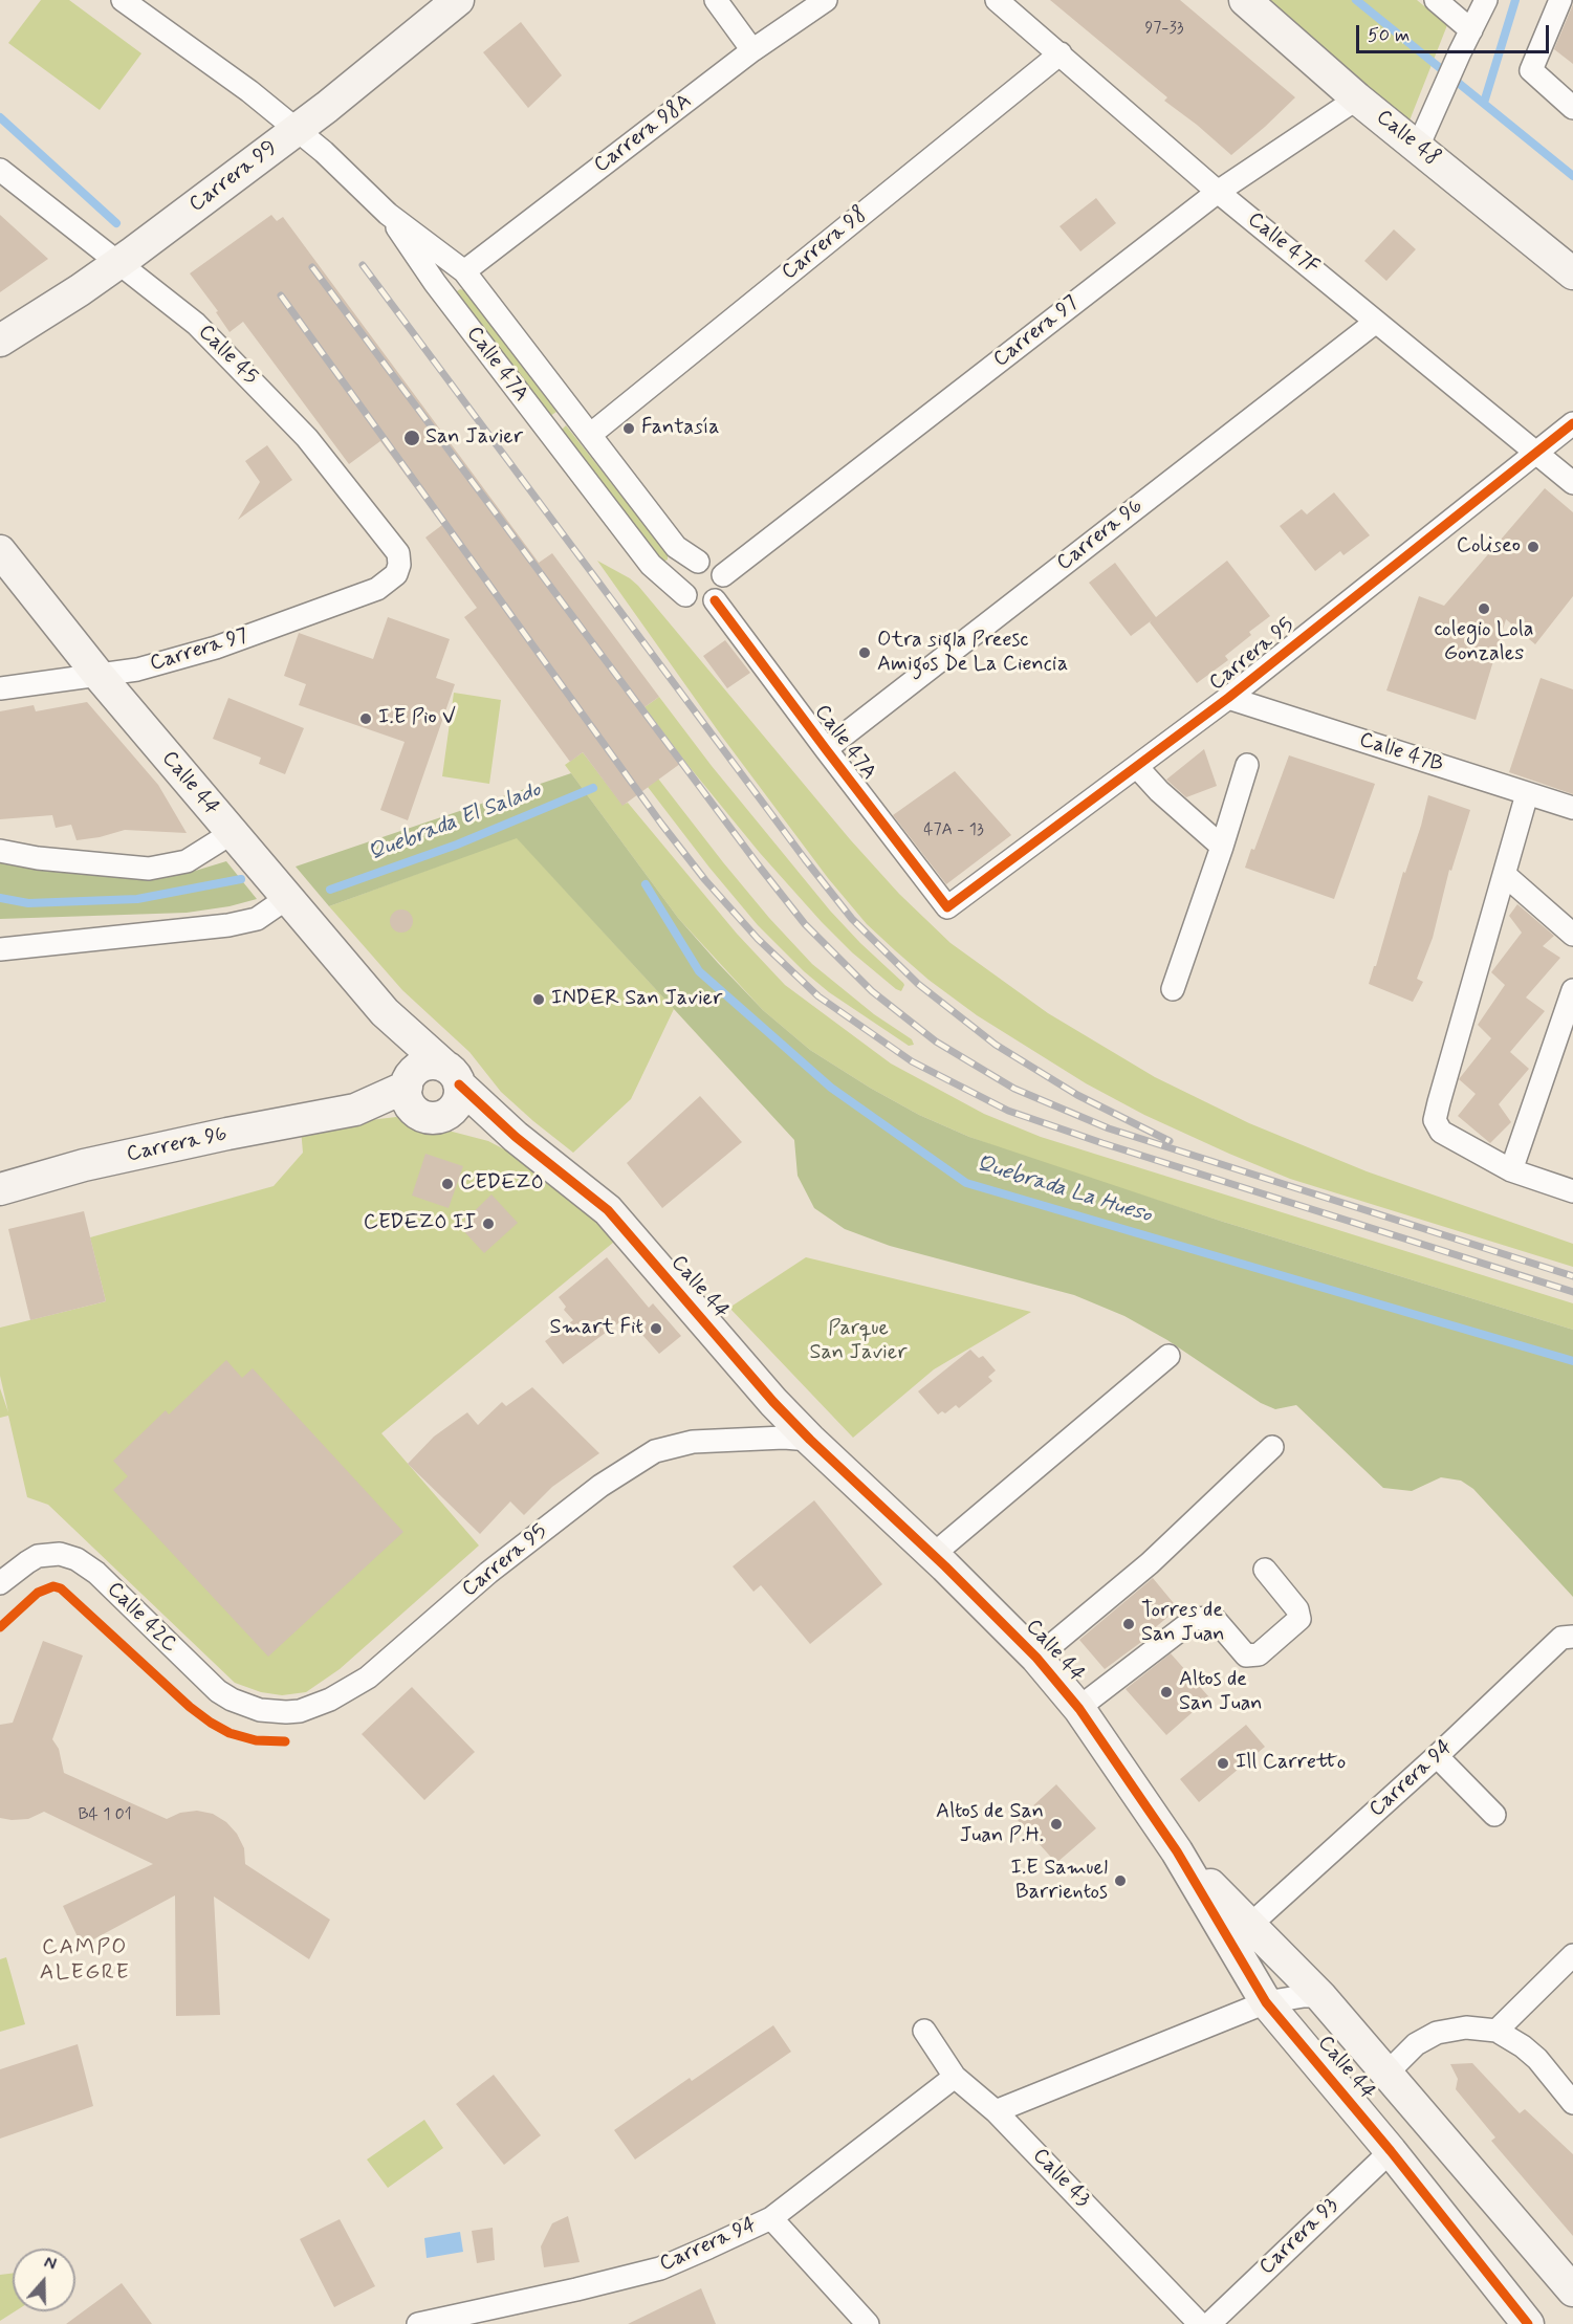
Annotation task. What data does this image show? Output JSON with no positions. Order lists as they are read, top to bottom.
{
  "streets": {
    "street": [
      "Carrera 98A",
      "Calle 48",
      "Carrera 99",
      "Carrera 98",
      "Calle 47F",
      "Carrera 97",
      "Calle 45",
      "Calle 47A",
      "Carrera 96",
      "Carrera 95",
      "Calle 47B",
      "Calle 44",
      "Calle 42C",
      "Carrera 94",
      "Calle 43",
      "Carrera 93"
    ]
  },
  "crossings": [
    ["Carrera 98A", "Calle 47A"],
    ["Calle 48", "Carrera 97"],
    ["Carrera 99", "Calle 45"],
    ["Carrera 99", "Calle 47A"],
    ["Carrera 98", "Calle 47F"],
    ["Carrera 98", "Calle 47A"],
    ["Calle 47F", "Carrera 97"],
    ["Calle 47F", "Carrera 96"],
    ["Calle 47F", "Carrera 95"],
    ["Carrera 97", "Calle 45"],
    ["Carrera 97", "Calle 47A"],
    ["Carrera 97", "Calle 44"],
    ["Calle 47A", "Carrera 96"],
    ["Calle 47A", "Carrera 95"],
    ["Carrera 96", "Calle 44"],
    ["Carrera 95", "Calle 47B"],
    ["Carrera 95", "Calle 44"],
    ["Carrera 95", "Calle 42C"],
    ["Calle 44", "Carrera 94"],
    ["Calle 44", "Carrera 93"],
    ["Carrera 94", "Calle 43"]
  ],
  "districts": ["CAMPO ALEGRE"],
  "water": ["Quebrada El Salado", "Quebrada La Hueso"],
  "parks": ["Parque San Javier"],
  "places": [
    "Fantasía",
    "San Javier",
    "Coliseo",
    "colegio Lola Gonzales",
    "Otra sigla Preesc Amigos De La Ciencia",
    "I.E Pio V",
    "INDER San Javier",
    "CEDEZO",
    "CEDEZO II",
    "Smart Fit",
    "Torres de San Juan",
    "Altos de San Juan",
    "Ill Carretto",
    "Altos de San Juan P.H.",
    "I.E Samuel Barrientos"
  ],
  "house_numbers": ["97-33", "47A - 13", "B4 1 01"],
  "scale_bar": "50 m",
  "north": "top"
}
